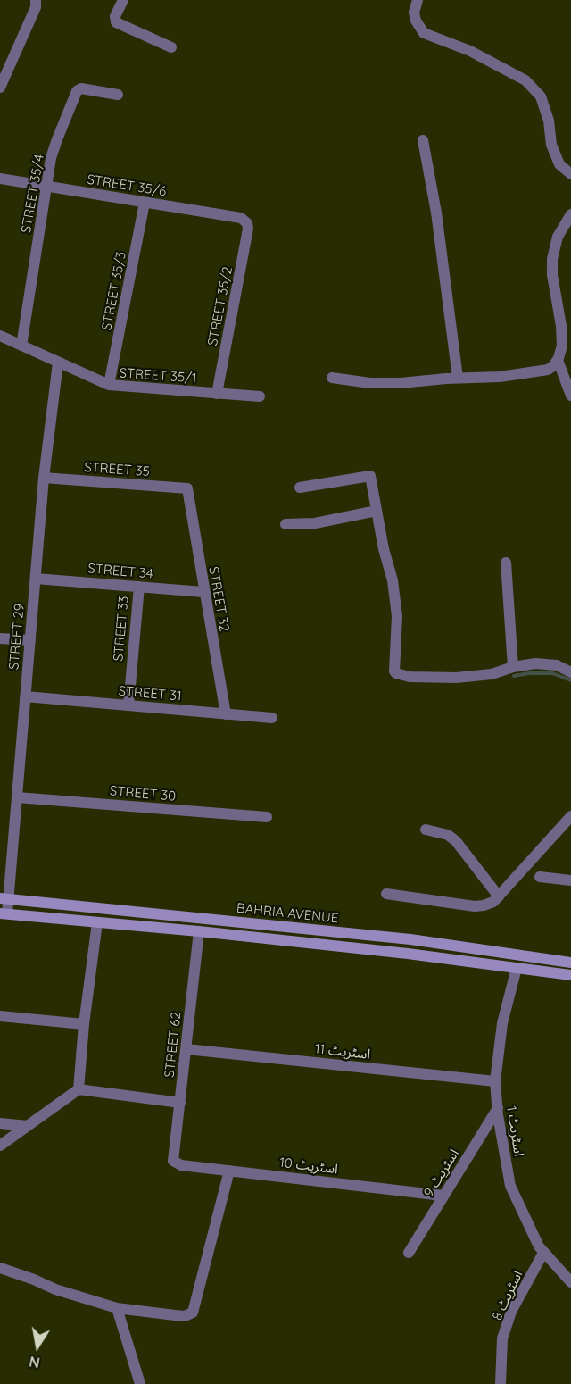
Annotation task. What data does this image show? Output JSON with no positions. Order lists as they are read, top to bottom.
{
  "streets": {
    "street": [
      "STREET 35/6",
      "STREET 35/4",
      "STREET 35/3",
      "STREET 35/2",
      "STREET 35/1",
      "STREET 35",
      "STREET 34",
      "STREET 32",
      "STREET 33",
      "STREET 29",
      "STREET 31",
      "STREET 30",
      "BAHRIA AVENUE",
      "STREET 62",
      "اسٹریٹ 11",
      "اسٹریٹ 1",
      "اسٹریٹ 10",
      "اسٹریٹ 9",
      "اسٹریٹ 8"
    ]
  },
  "crossings": [
    ["STREET 35/6", "STREET 35/4"],
    ["STREET 35/6", "STREET 35/3"],
    ["STREET 35/6", "STREET 35/2"],
    ["STREET 35/4", "STREET 35/1"],
    ["STREET 35/3", "STREET 35/1"],
    ["STREET 35/2", "STREET 35/1"],
    ["STREET 35/1", "STREET 29"],
    ["STREET 35", "STREET 32"],
    ["STREET 35", "STREET 29"],
    ["STREET 34", "STREET 32"],
    ["STREET 34", "STREET 33"],
    ["STREET 34", "STREET 29"],
    ["STREET 32", "STREET 31"],
    ["STREET 33", "STREET 31"],
    ["STREET 29", "STREET 31"],
    ["STREET 29", "STREET 30"],
    ["STREET 29", "BAHRIA AVENUE"],
    ["BAHRIA AVENUE", "STREET 62"],
    ["BAHRIA AVENUE", "اسٹریٹ 1"],
    ["STREET 62", "اسٹریٹ 11"],
    ["STREET 62", "اسٹریٹ 10"],
    ["اسٹریٹ 11", "اسٹریٹ 1"],
    ["اسٹریٹ 1", "اسٹریٹ 9"],
    ["اسٹریٹ 1", "اسٹریٹ 8"],
    ["اسٹریٹ 10", "اسٹریٹ 9"]
  ],
  "north": "bottom"
}
